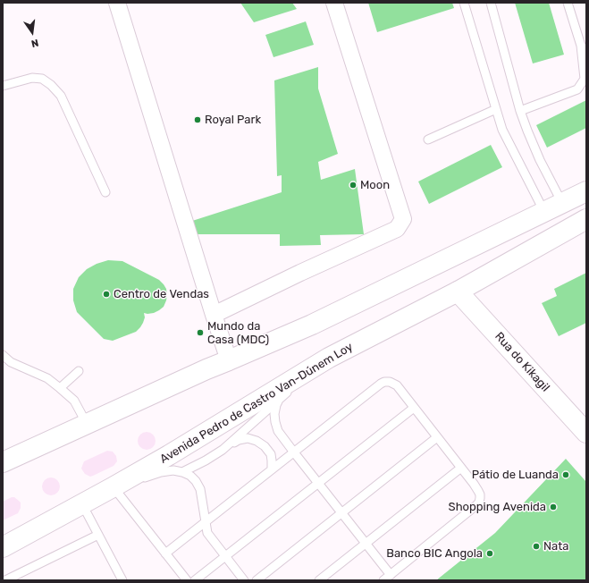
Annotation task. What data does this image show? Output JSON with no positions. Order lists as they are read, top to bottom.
{
  "streets": {
    "main road": ["Rua do Kikagil", "Avenida Pedro de Castro Van-Dúnem Loy"]
  },
  "crossings": [
    ["Rua do Kikagil", "Avenida Pedro de Castro Van-Dúnem Loy"]
  ],
  "places": [
    "Royal Park",
    "Moon",
    "Centro de Vendas",
    "Mundo da Casa (MDC)",
    "Pátio de Luanda",
    "Shopping Avenida",
    "Nata",
    "Banco BIC Angola"
  ],
  "north": "bottom"
}
